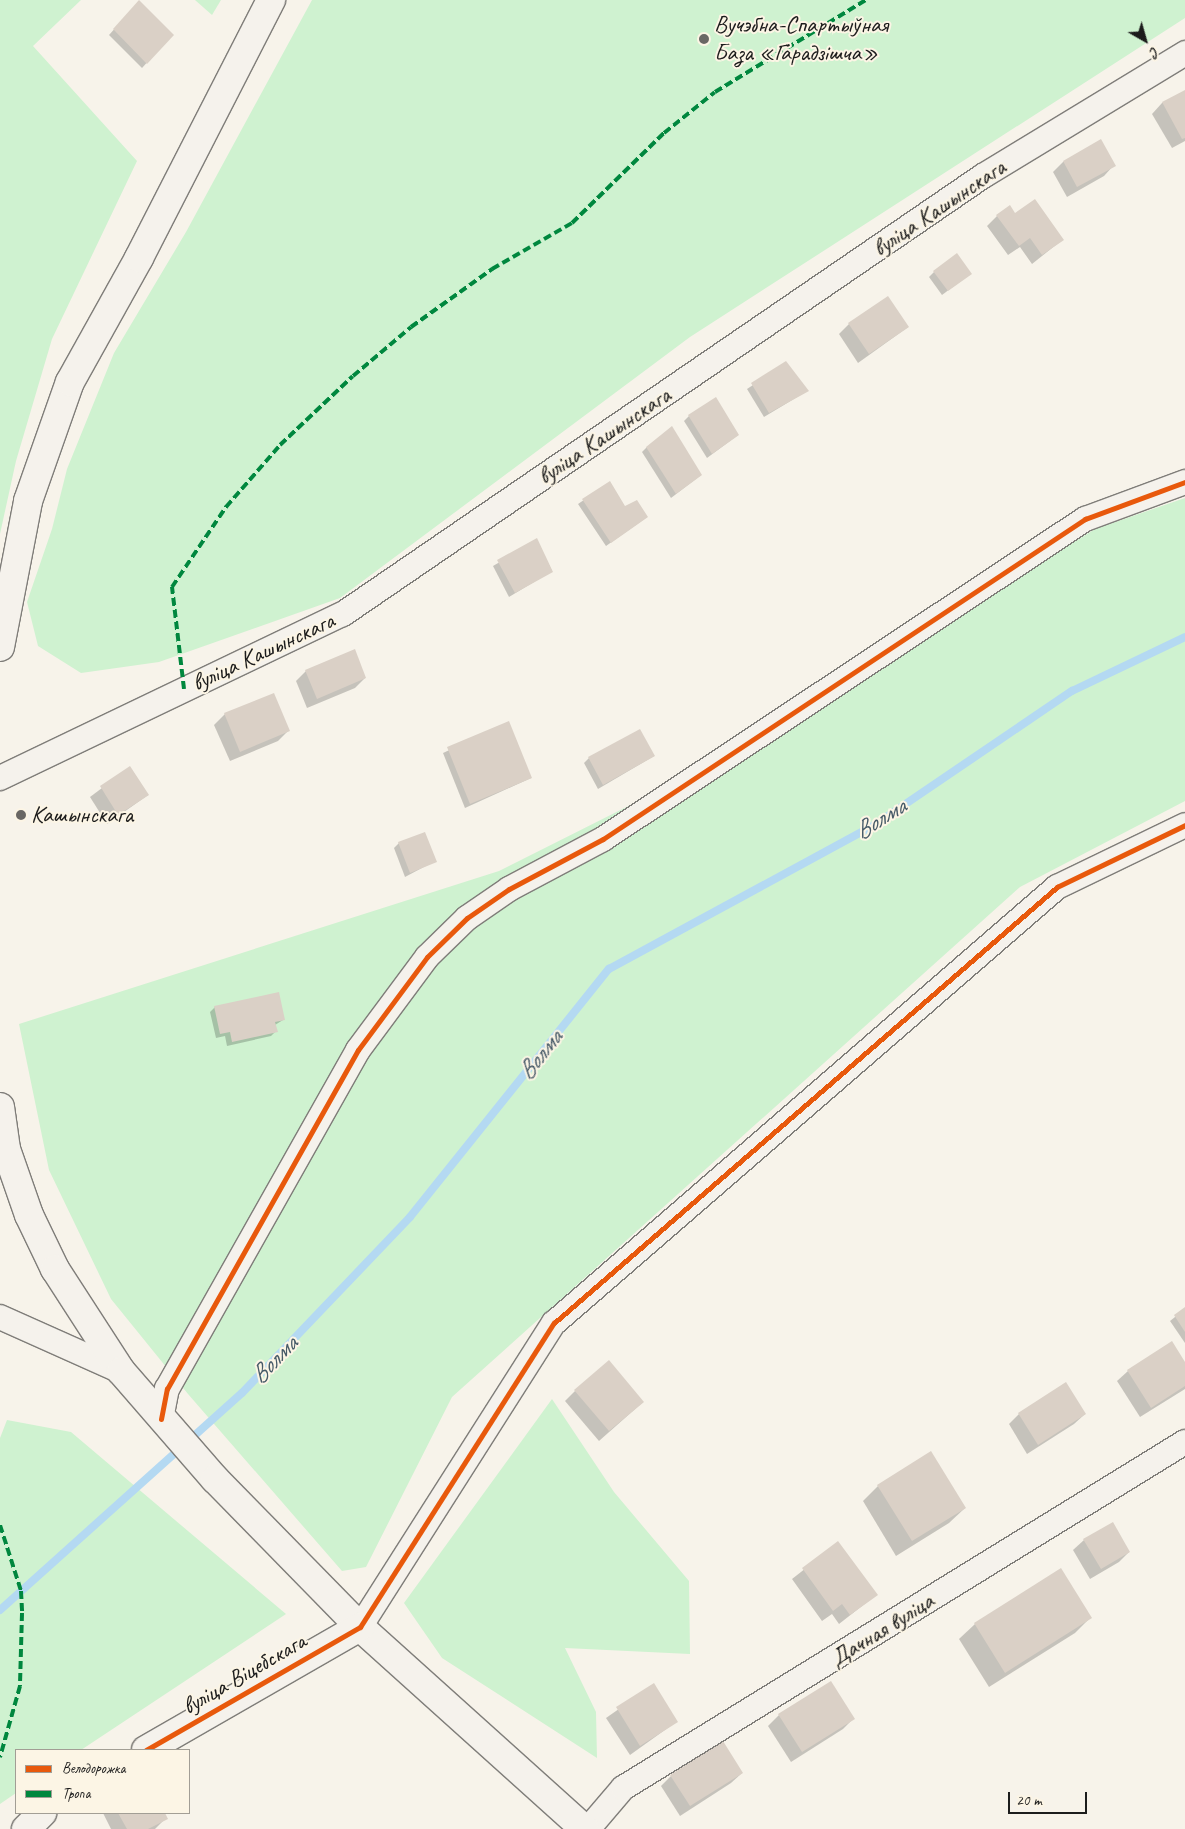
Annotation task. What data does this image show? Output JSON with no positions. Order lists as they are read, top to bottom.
{
  "streets": {
    "street": ["вуліца Кашынскага", "Дачная вуліца", "вуліца Віцебскага"]
  },
  "water": ["Волма"],
  "places": ["Вучэбна-Спартыўная База «Гарадзішча»", "Кашынскага"],
  "legend": ["Велодорожка", "Тропа"],
  "scale_bar": "20 m",
  "north": "bottom right"
}
